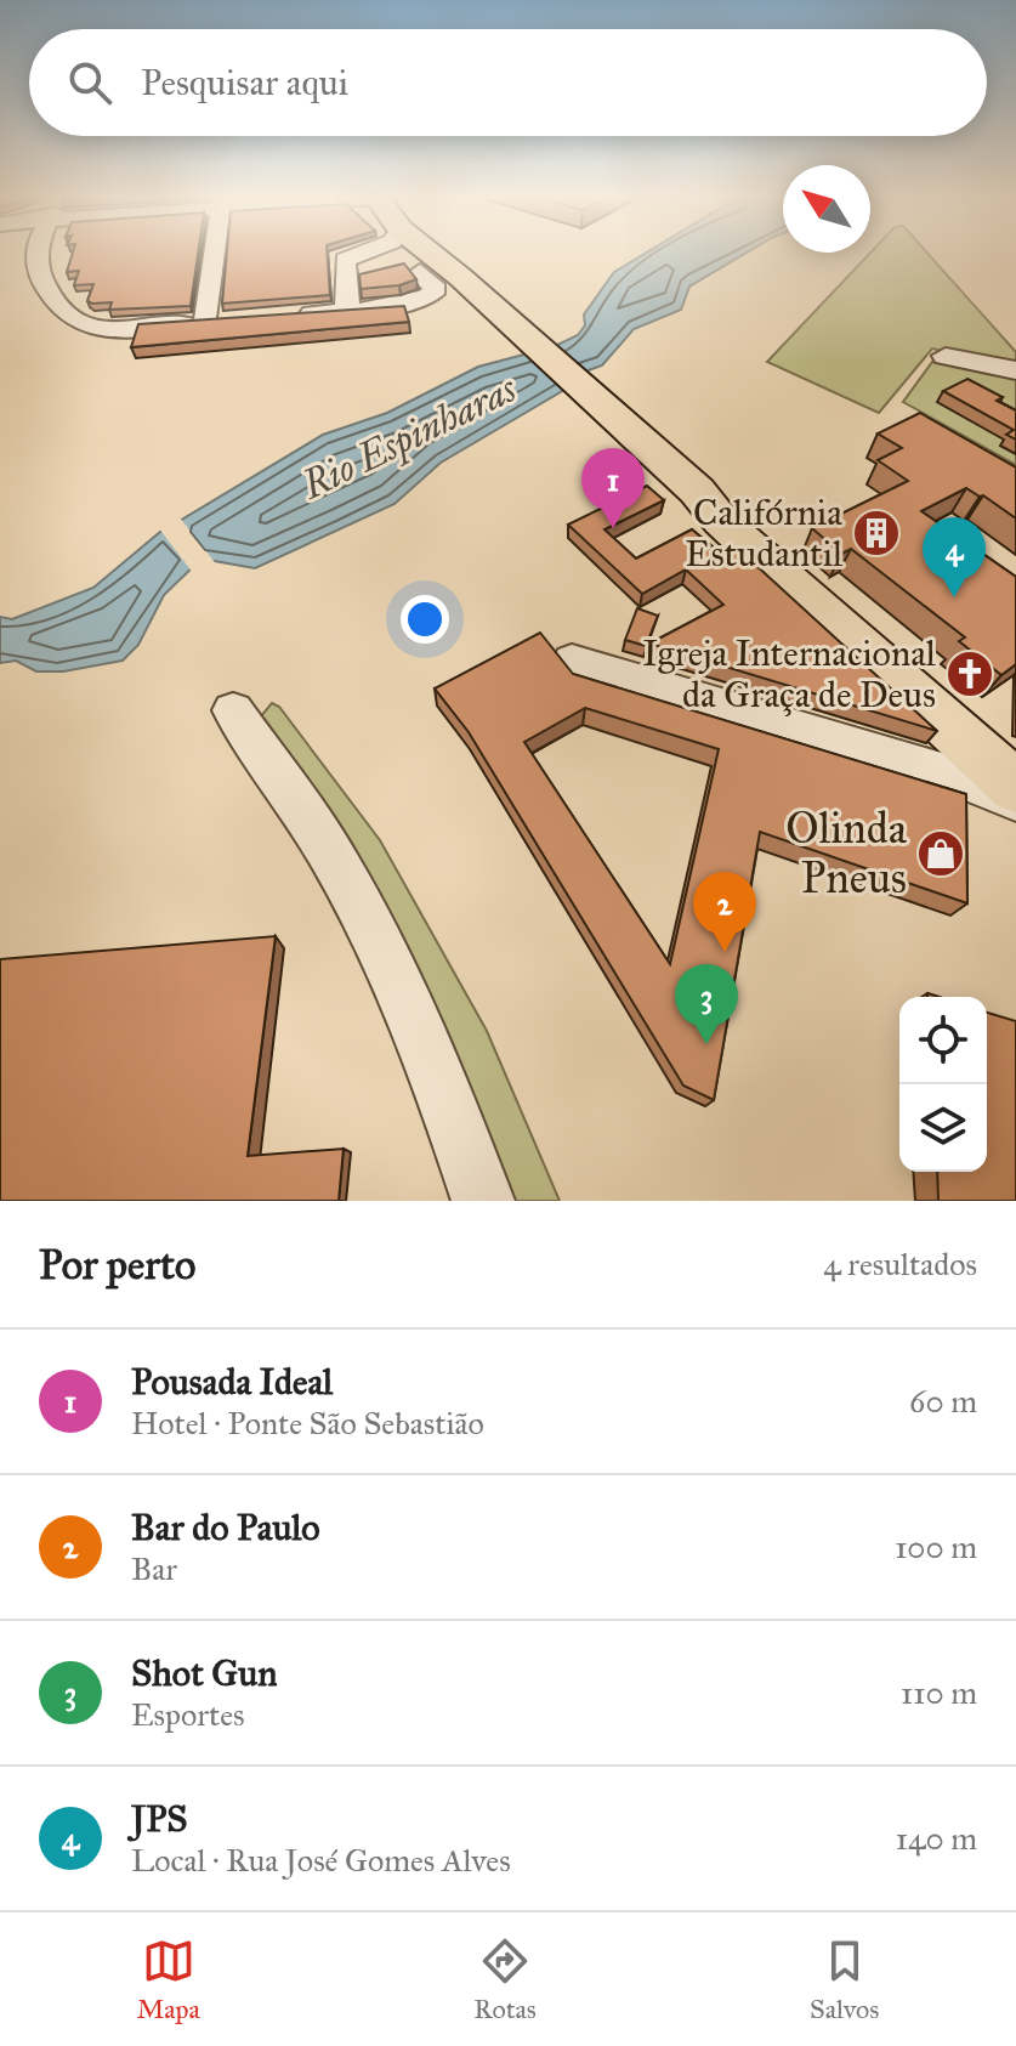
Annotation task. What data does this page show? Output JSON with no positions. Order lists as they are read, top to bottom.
{
  "water": ["Rio Espinharas"],
  "places": {
    "building": ["Califórnia Estudantil"],
    "church": ["Igreja Internacional da Graça de Deus"],
    "shop": ["Olinda Pneus"]
  },
  "north": "top left",
  "page": {
    "search": "Pesquisar aqui",
    "pins": [
      "1",
      "4",
      "2",
      "3"
    ],
    "heading": ["Por perto", "4 resultados"],
    "list": [
      {
        "mark": "1",
        "name": "Pousada Ideal",
        "note": "Hotel · Ponte São Sebastião",
        "value": "60 m"
      },
      {
        "mark": "2",
        "name": "Bar do Paulo",
        "note": "Bar",
        "value": "100 m"
      },
      {
        "mark": "3",
        "name": "Shot Gun",
        "note": "Esportes",
        "value": "110 m"
      },
      {
        "mark": "4",
        "name": "JPS",
        "note": "Local · Rua José Gomes Alves",
        "value": "140 m"
      }
    ],
    "nav": ["Mapa", "Rotas", "Salvos"]
  }
}
